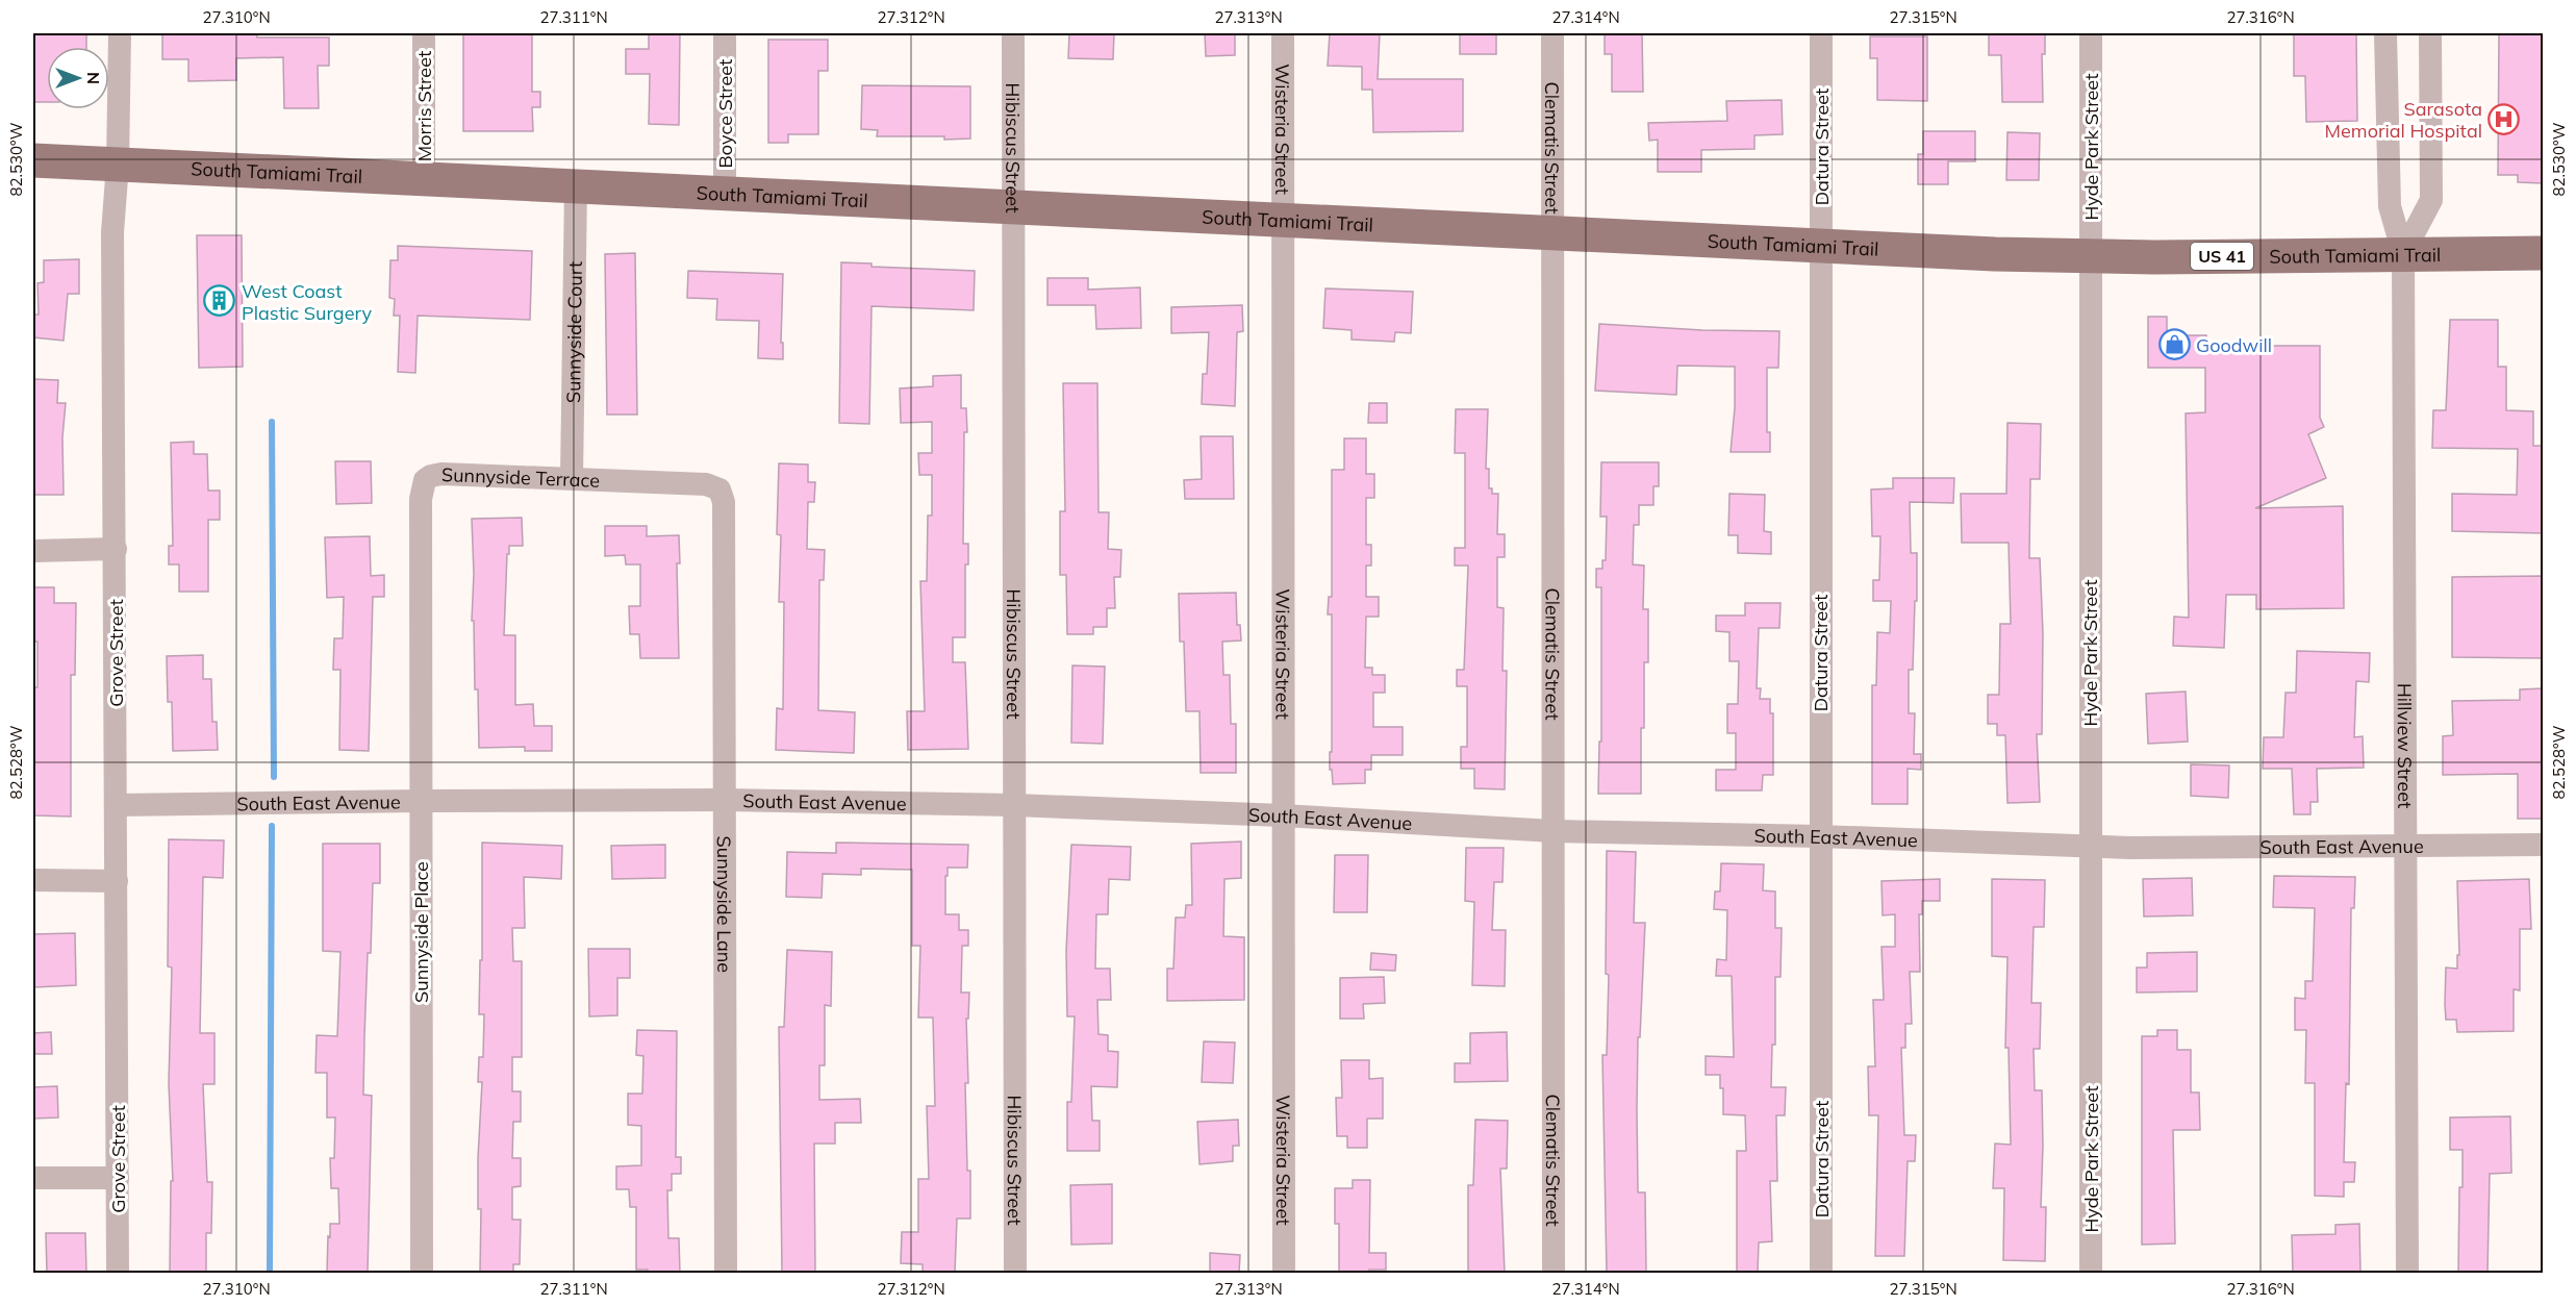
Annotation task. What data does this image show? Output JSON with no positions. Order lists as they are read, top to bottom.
{
  "streets": {
    "main road": ["South Tamiami Trail", "US 41"],
    "street": [
      "Morris Street",
      "Boyce Street",
      "Wisteria Street",
      "Hibiscus Street",
      "Clematis Street",
      "Datura Street",
      "Hyde Park Street",
      "Sunnyside Court",
      "Sunnyside Terrace",
      "Grove Street",
      "Hillview Street",
      "South East Avenue",
      "Sunnyside Lane",
      "Sunnyside Place"
    ]
  },
  "crossings": [
    ["Morris Street", "South Tamiami Trail"],
    ["Boyce Street", "South Tamiami Trail"],
    ["Wisteria Street", "South Tamiami Trail"],
    ["Wisteria Street", "South East Avenue"],
    ["Hibiscus Street", "South Tamiami Trail"],
    ["Hibiscus Street", "South East Avenue"],
    ["Clematis Street", "South Tamiami Trail"],
    ["Clematis Street", "South East Avenue"],
    ["Datura Street", "South Tamiami Trail"],
    ["Datura Street", "South East Avenue"],
    ["Hyde Park Street", "South Tamiami Trail"],
    ["Hyde Park Street", "South East Avenue"],
    ["South Tamiami Trail", "Sunnyside Court"],
    ["South Tamiami Trail", "Grove Street"],
    ["South Tamiami Trail", "Hillview Street"],
    ["Sunnyside Court", "Sunnyside Terrace"],
    ["Sunnyside Terrace", "Sunnyside Lane"],
    ["Sunnyside Terrace", "Sunnyside Place"],
    ["Grove Street", "South East Avenue"],
    ["Hillview Street", "South East Avenue"],
    ["South East Avenue", "Sunnyside Lane"],
    ["South East Avenue", "Sunnyside Place"]
  ],
  "places": {
    "hospital": ["Sarasota Memorial Hospital"],
    "building": ["West Coast Plastic Surgery"],
    "shop": ["Goodwill"]
  },
  "north": "right",
  "coordinates": [
    "27.310°N",
    "27.311°N",
    "27.312°N",
    "27.313°N",
    "27.314°N",
    "27.315°N",
    "27.316°N",
    "82.530°W",
    "82.528°W"
  ]
}
